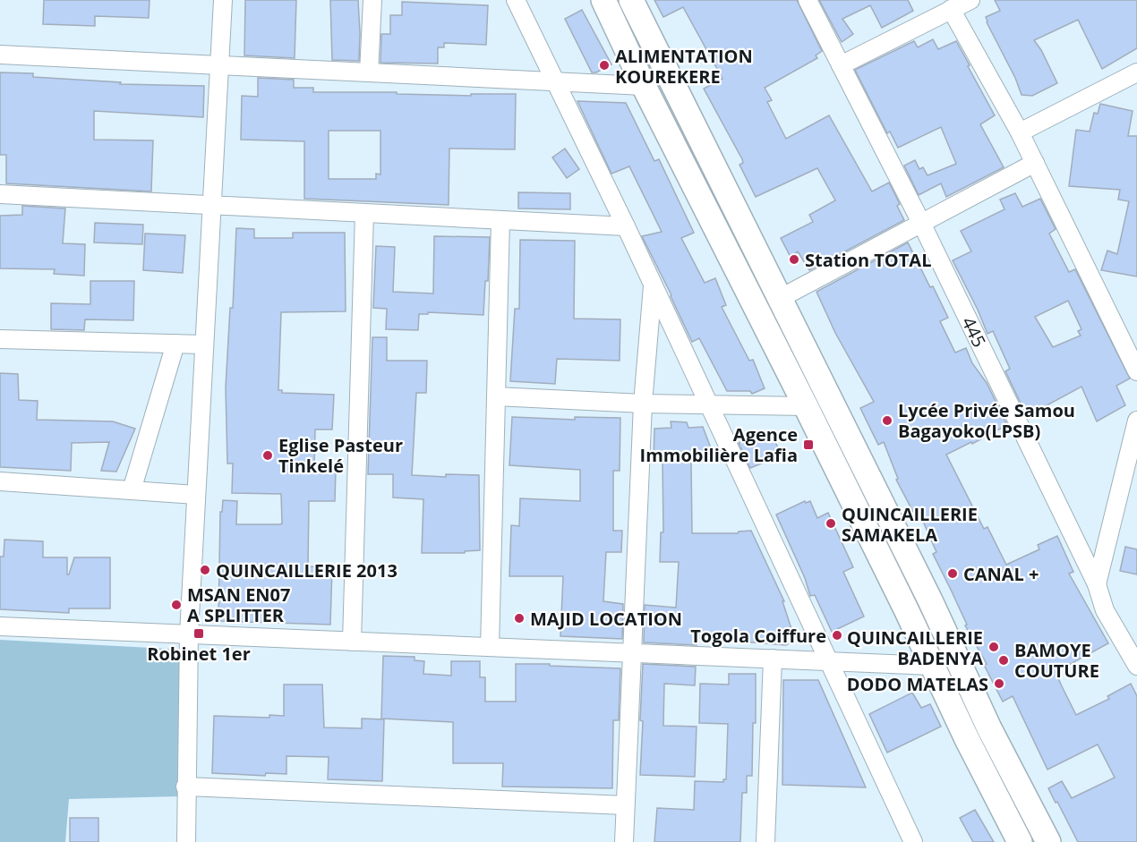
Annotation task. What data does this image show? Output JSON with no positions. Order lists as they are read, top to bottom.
{
  "streets": {
    "street": ["445"]
  },
  "places": {
    "other": [
      "ALIMENTATION KOUREKERE",
      "Station TOTAL",
      "Lycée Privée Samou Bagayoko(LPSB)",
      "Eglise Pasteur Tinkelé",
      "QUINCAILLERIE SAMAKELA",
      "QUINCAILLERIE 2013",
      "CANAL +",
      "MSAN EN07 A SPLITTER",
      "MAJID LOCATION",
      "Togola Coiffure",
      "QUINCAILLERIE BADENYA",
      "BAMOYE COUTURE",
      "DODO MATELAS"
    ],
    "transit": ["Agence Immobilière Lafia", "Robinet 1er"]
  }
}
